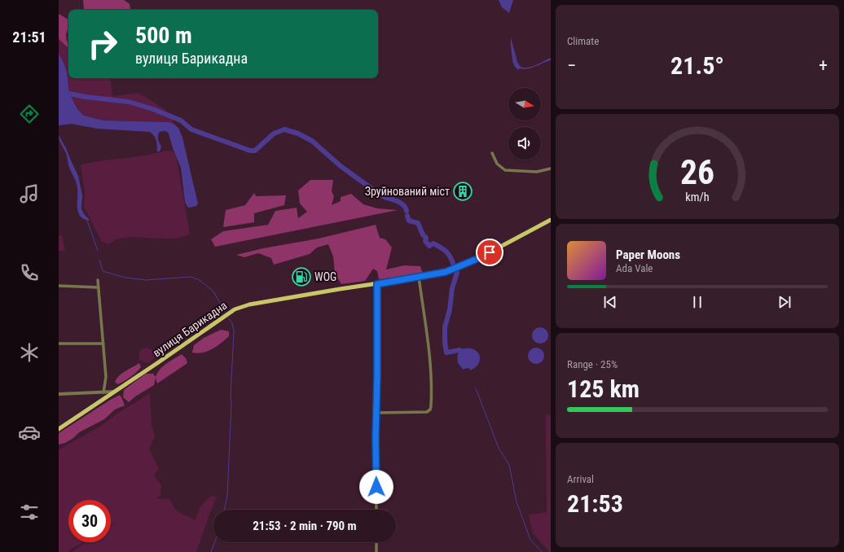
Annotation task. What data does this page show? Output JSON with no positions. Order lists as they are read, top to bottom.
{
  "streets": {
    "main road": ["вулиця Барикадна"]
  },
  "places": {
    "building": ["Зруйнований міст"],
    "fuel station": ["WOG"]
  },
  "north": "right",
  "page": {
    "tabs": "21:51",
    "tile": [
      "Climate",
      ["Range · 25%", "125 km"],
      ["Arrival", "21:53"]
    ],
    "turn": ["500 m", "вулиця Барикадна"],
    "heat": ["−", "21.5°", "+"],
    "song": ["Paper Moons", "Ada Vale"],
    "limit": "30",
    "trip": "21:53 · 2 min · 790 m",
    "gauge": ["26", "km/h"]
  }
}
